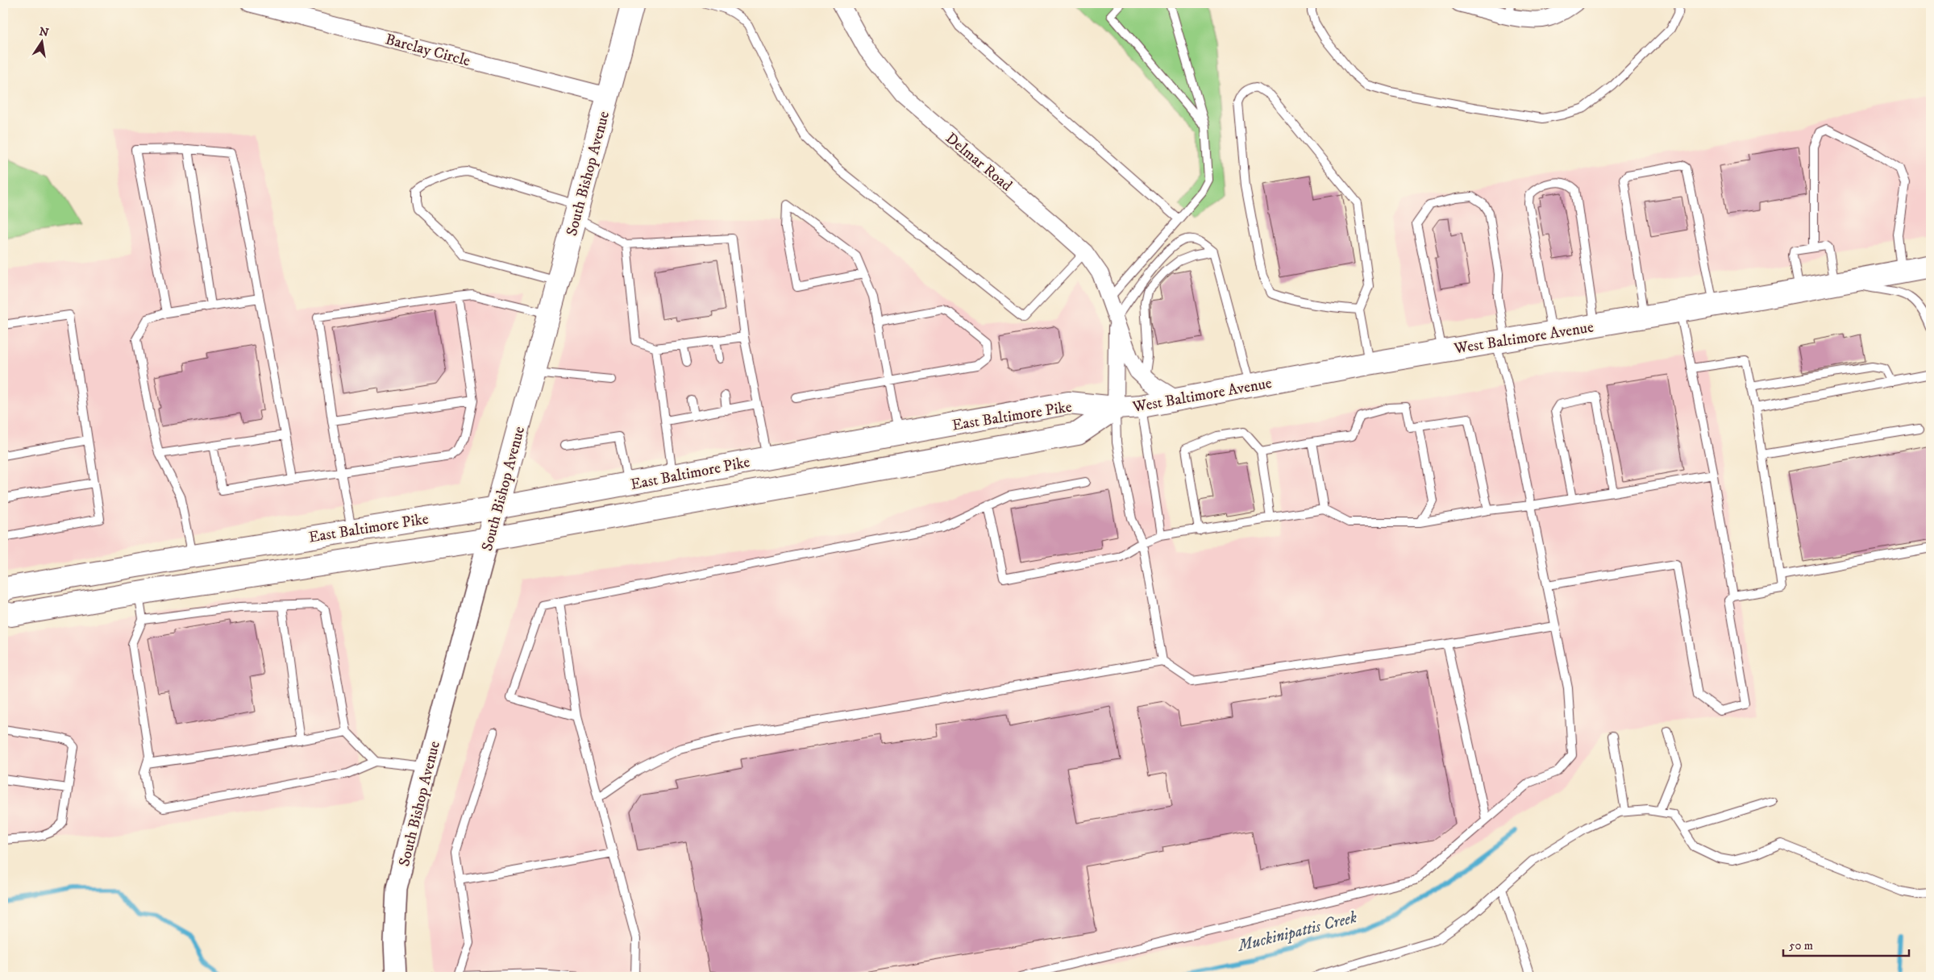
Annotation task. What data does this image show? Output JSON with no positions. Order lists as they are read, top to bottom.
{
  "streets": {
    "main road": ["South Bishop Avenue", "West Baltimore Avenue", "East Baltimore Pike"],
    "street": ["Barclay Circle", "Delmar Road"]
  },
  "crossings": [
    ["Barclay Circle", "South Bishop Avenue"],
    ["Delmar Road", "West Baltimore Avenue"],
    ["Delmar Road", "East Baltimore Pike"],
    ["South Bishop Avenue", "East Baltimore Pike"],
    ["West Baltimore Avenue", "East Baltimore Pike"]
  ],
  "water": ["Muckinipattis Creek"],
  "scale_bar": "50 m",
  "north": "top"
}
